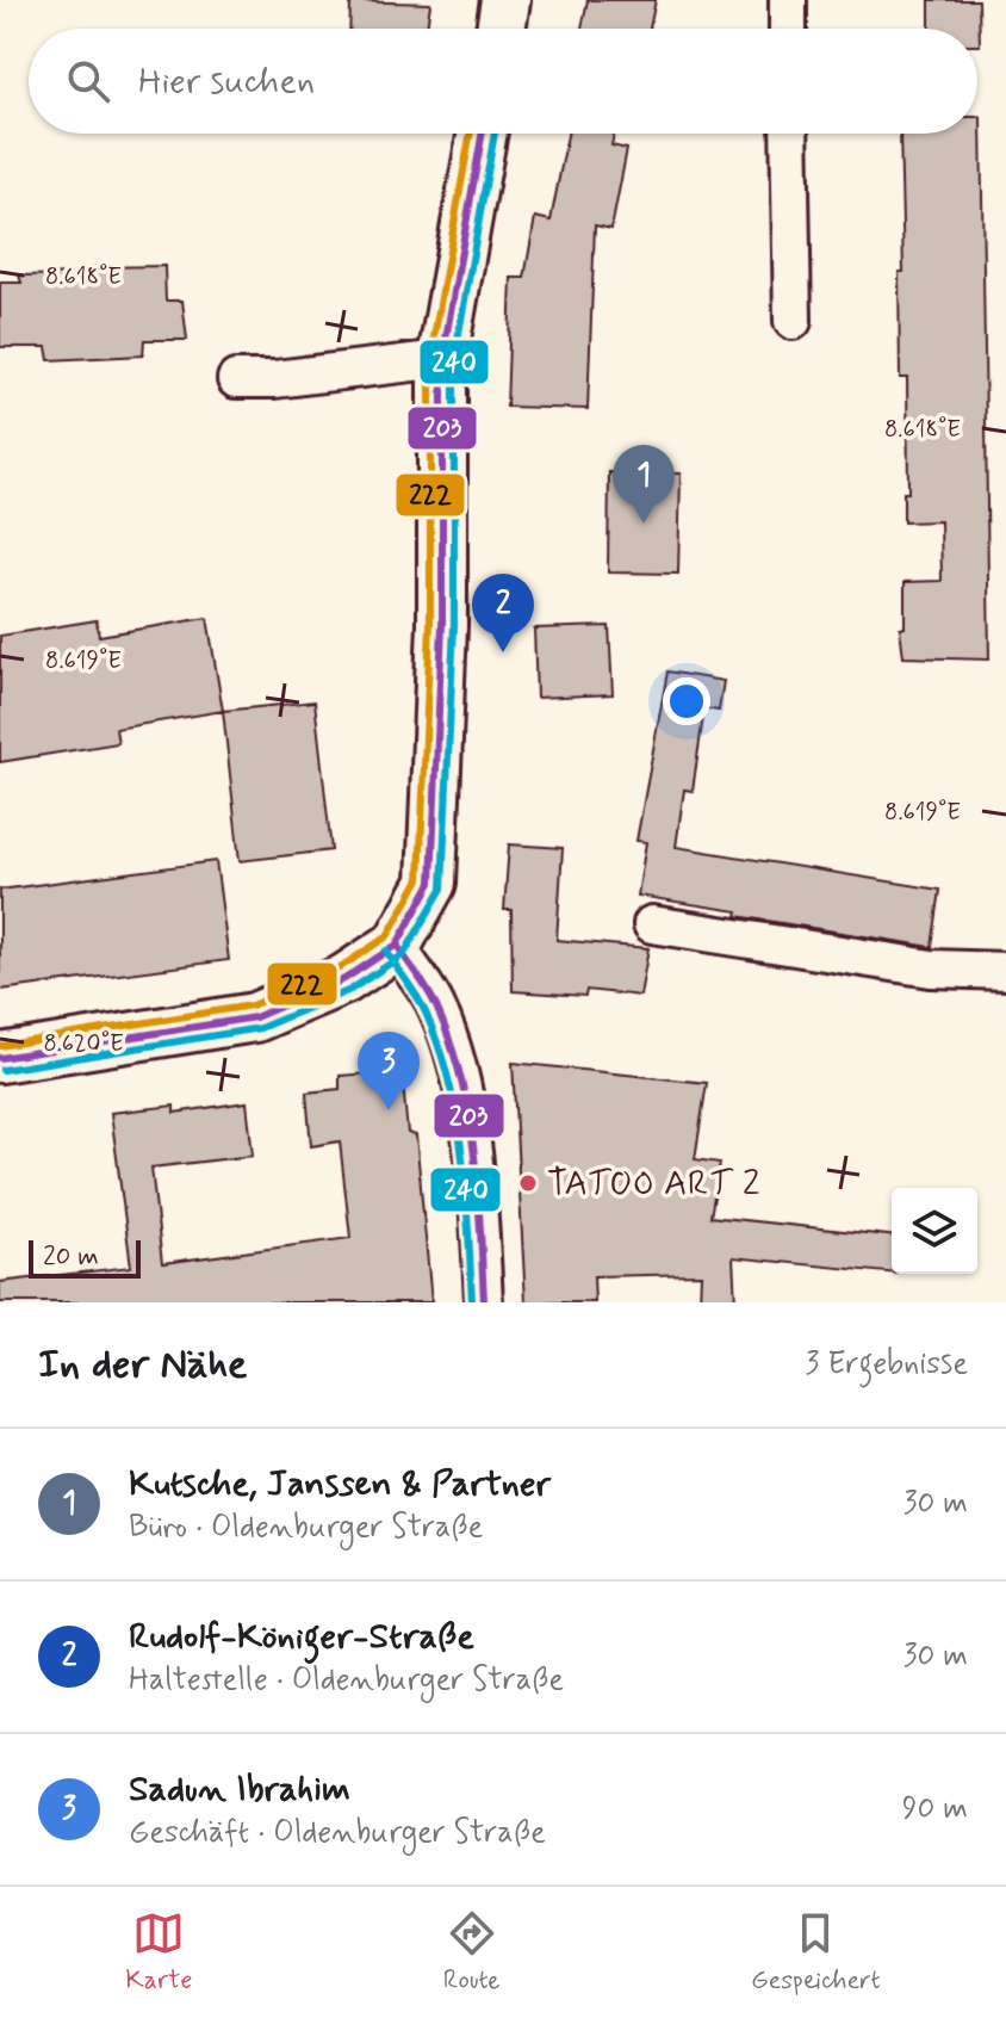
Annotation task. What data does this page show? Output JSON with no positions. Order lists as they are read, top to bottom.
{
  "places": ["TATOO ART 2"],
  "lines": ["transit line 203", "transit line 240", "transit line 222"],
  "scale_bar": "20 m",
  "page": {
    "search": "Hier suchen",
    "pins": ["1", "2", "3"],
    "scale": "20 m",
    "heading": ["In der Nähe", "3 Ergebnisse"],
    "list": [
      {
        "mark": "1",
        "name": "Kutsche, Janssen & Partner",
        "note": "Büro · Oldenburger Straße",
        "value": "30 m"
      },
      {
        "mark": "2",
        "name": "Rudolf-Königer-Straße",
        "note": "Haltestelle · Oldenburger Straße",
        "value": "30 m"
      },
      {
        "mark": "3",
        "name": "Sadun Ibrahim",
        "note": "Geschäft · Oldenburger Straße",
        "value": "90 m"
      }
    ],
    "nav": ["Karte", "Route", "Gespeichert"]
  },
  "coordinates": ["8.618°E", "8.619°E", "8.620°E"]
}
